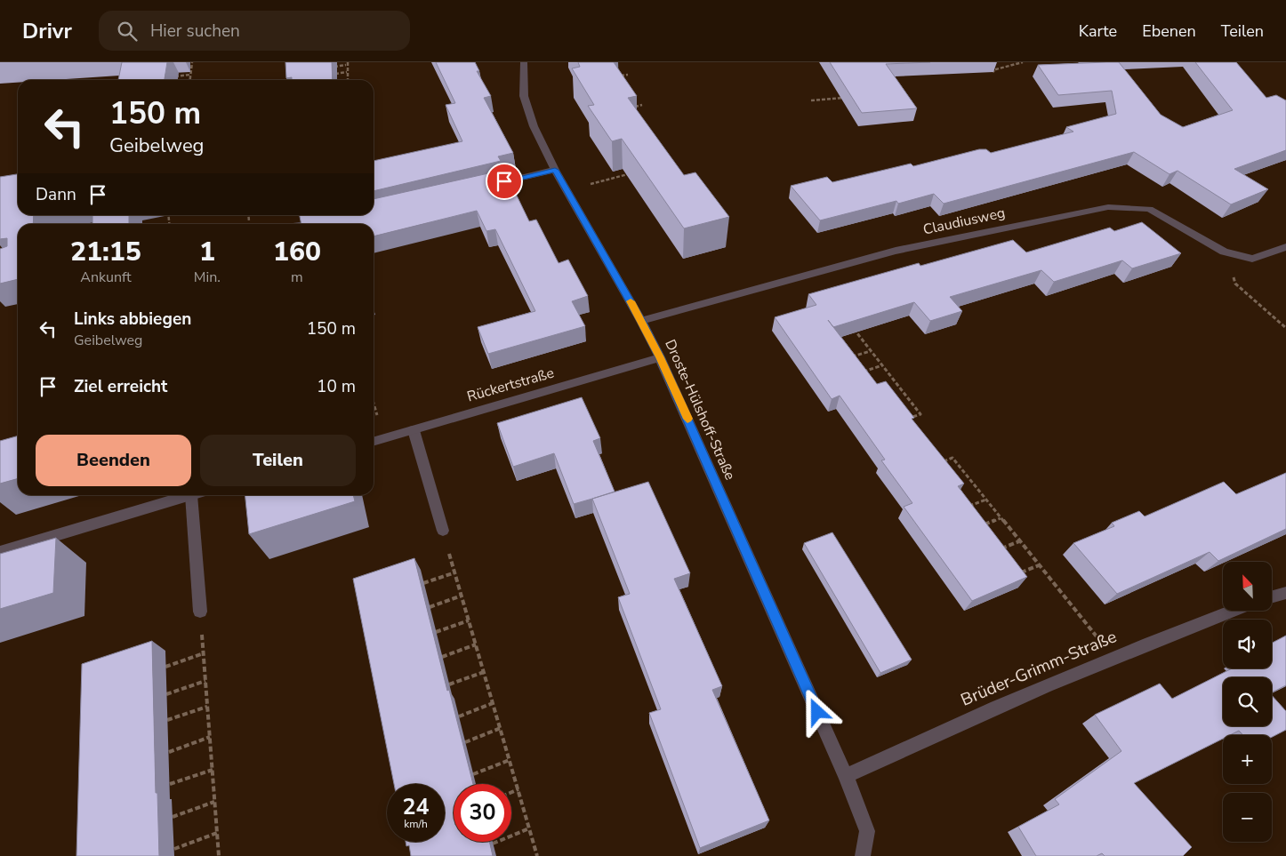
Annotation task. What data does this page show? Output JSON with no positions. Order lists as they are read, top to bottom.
{
  "streets": {
    "street": [
      "Claudiusweg",
      "Rückertstraße",
      "Droste-Hülshoff-Straße",
      "Brüder-Grimm-Straße"
    ]
  },
  "crossings": [
    ["Claudiusweg", "Droste-Hülshoff-Straße"],
    ["Rückertstraße", "Droste-Hülshoff-Straße"],
    ["Droste-Hülshoff-Straße", "Brüder-Grimm-Straße"]
  ],
  "north": "top left",
  "page": {
    "header": "Drivr",
    "search": "Hier suchen",
    "nav": ["Karte", "Ebenen", "Teilen"],
    "turn": ["150 m", "Geibelweg"],
    "then": "Dann",
    "eta": [
      "21:15",
      "Ankunft",
      "1",
      "Min.",
      "160",
      "m"
    ],
    "list": [
      {
        "name": "Links abbiegen",
        "note": "Geibelweg",
        "value": "150 m"
      },
      {
        "name": "Ziel erreicht",
        "value": "10 m"
      }
    ],
    "buttons": ["Beenden", "Teilen"],
    "map_buttons": ["+", "−"],
    "speed": "24 km/h",
    "limit": "30"
  }
}
